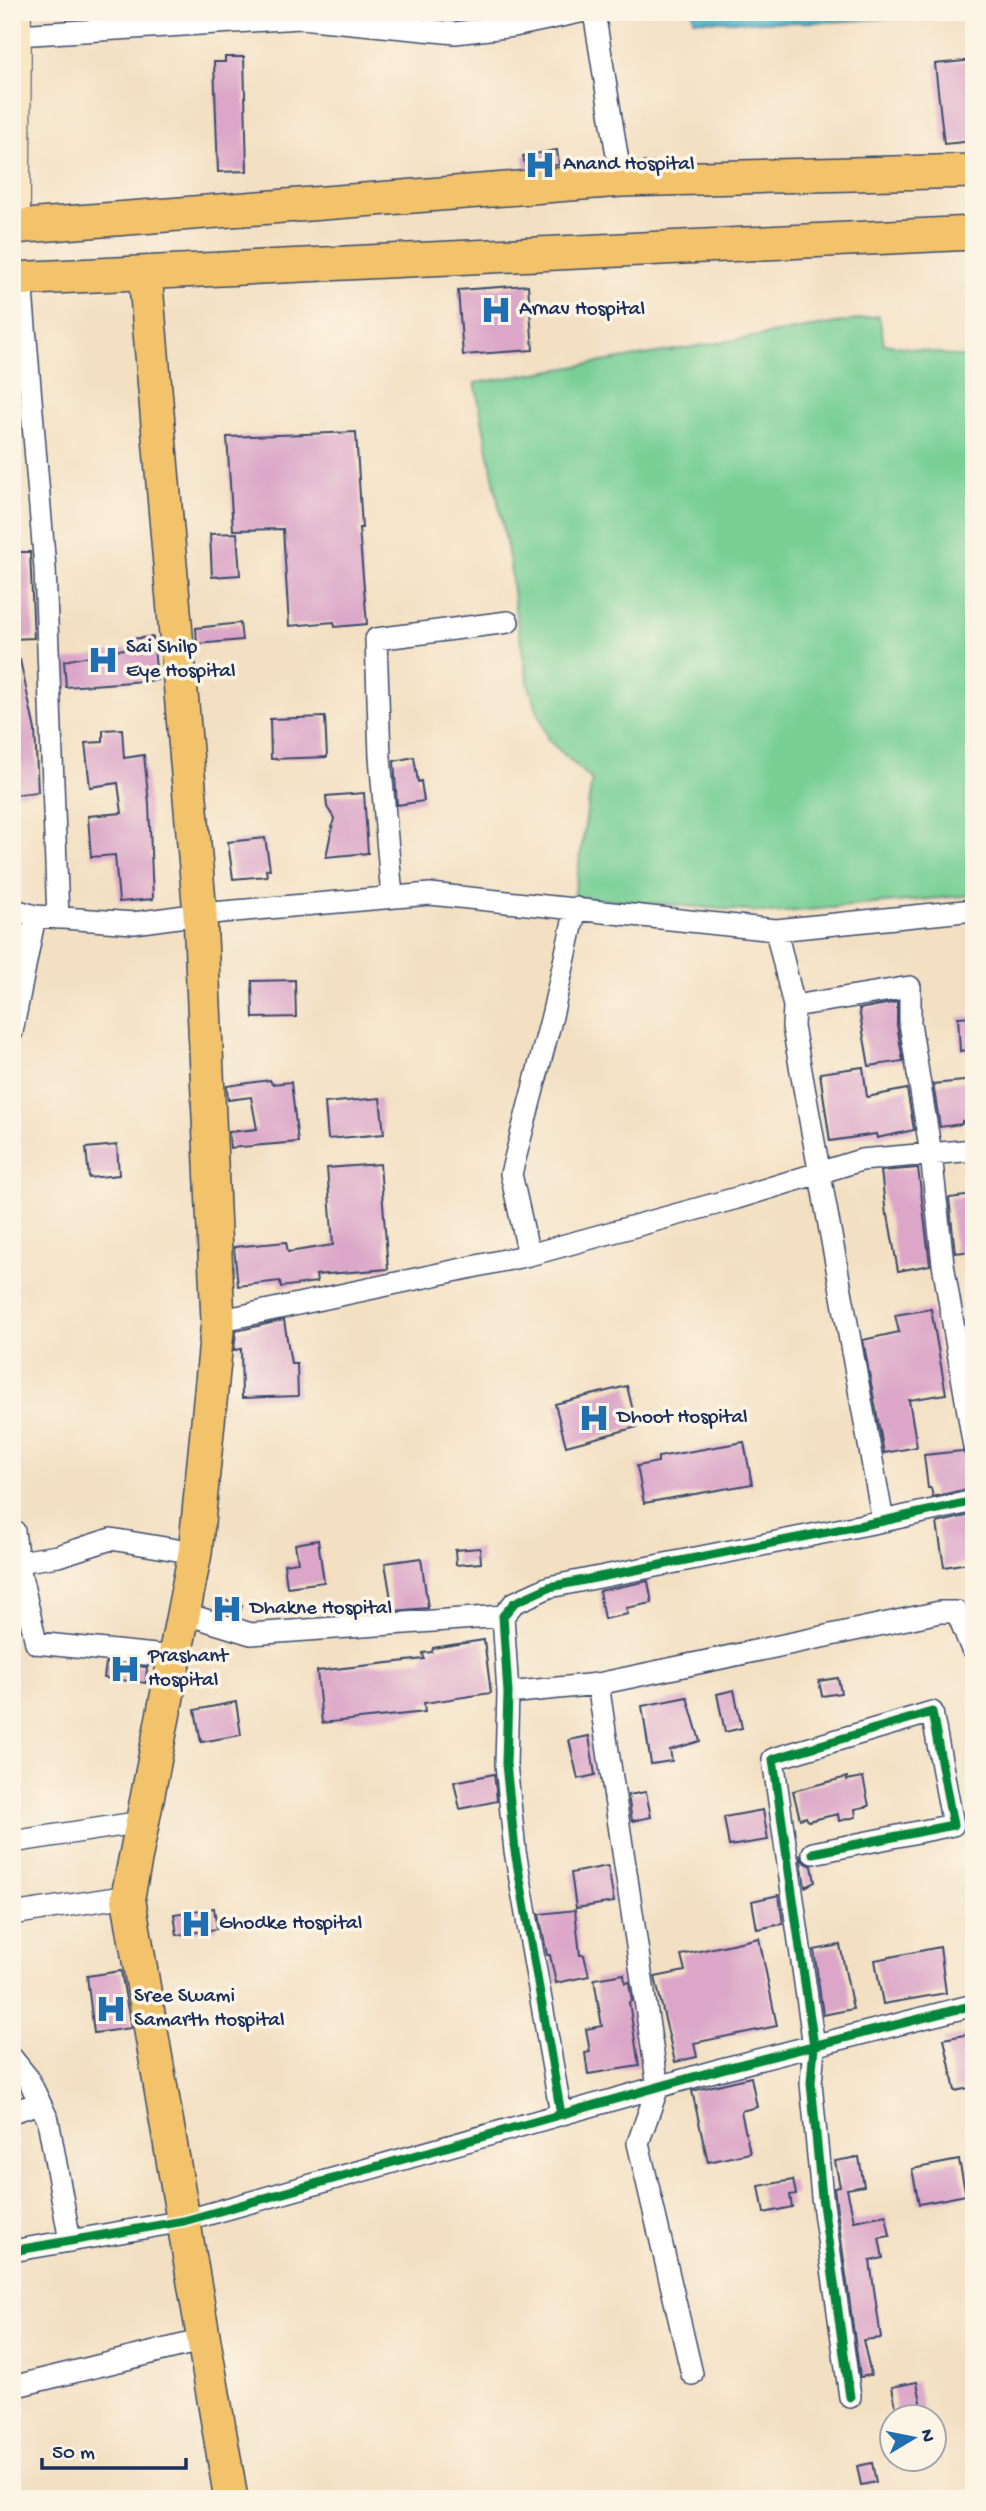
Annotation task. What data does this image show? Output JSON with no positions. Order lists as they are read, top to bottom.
{
  "places": {
    "hospital": [
      "Anand Hospital",
      "Arnav Hospital",
      "Sai Shilp Eye Hospital",
      "Dhoot Hospital",
      "Dhakne Hospital",
      "Prashant Hospital",
      "Ghodke Hospital",
      "Sree Swami Samarth Hospital"
    ]
  },
  "scale_bar": "50 m",
  "north": "right"
}
